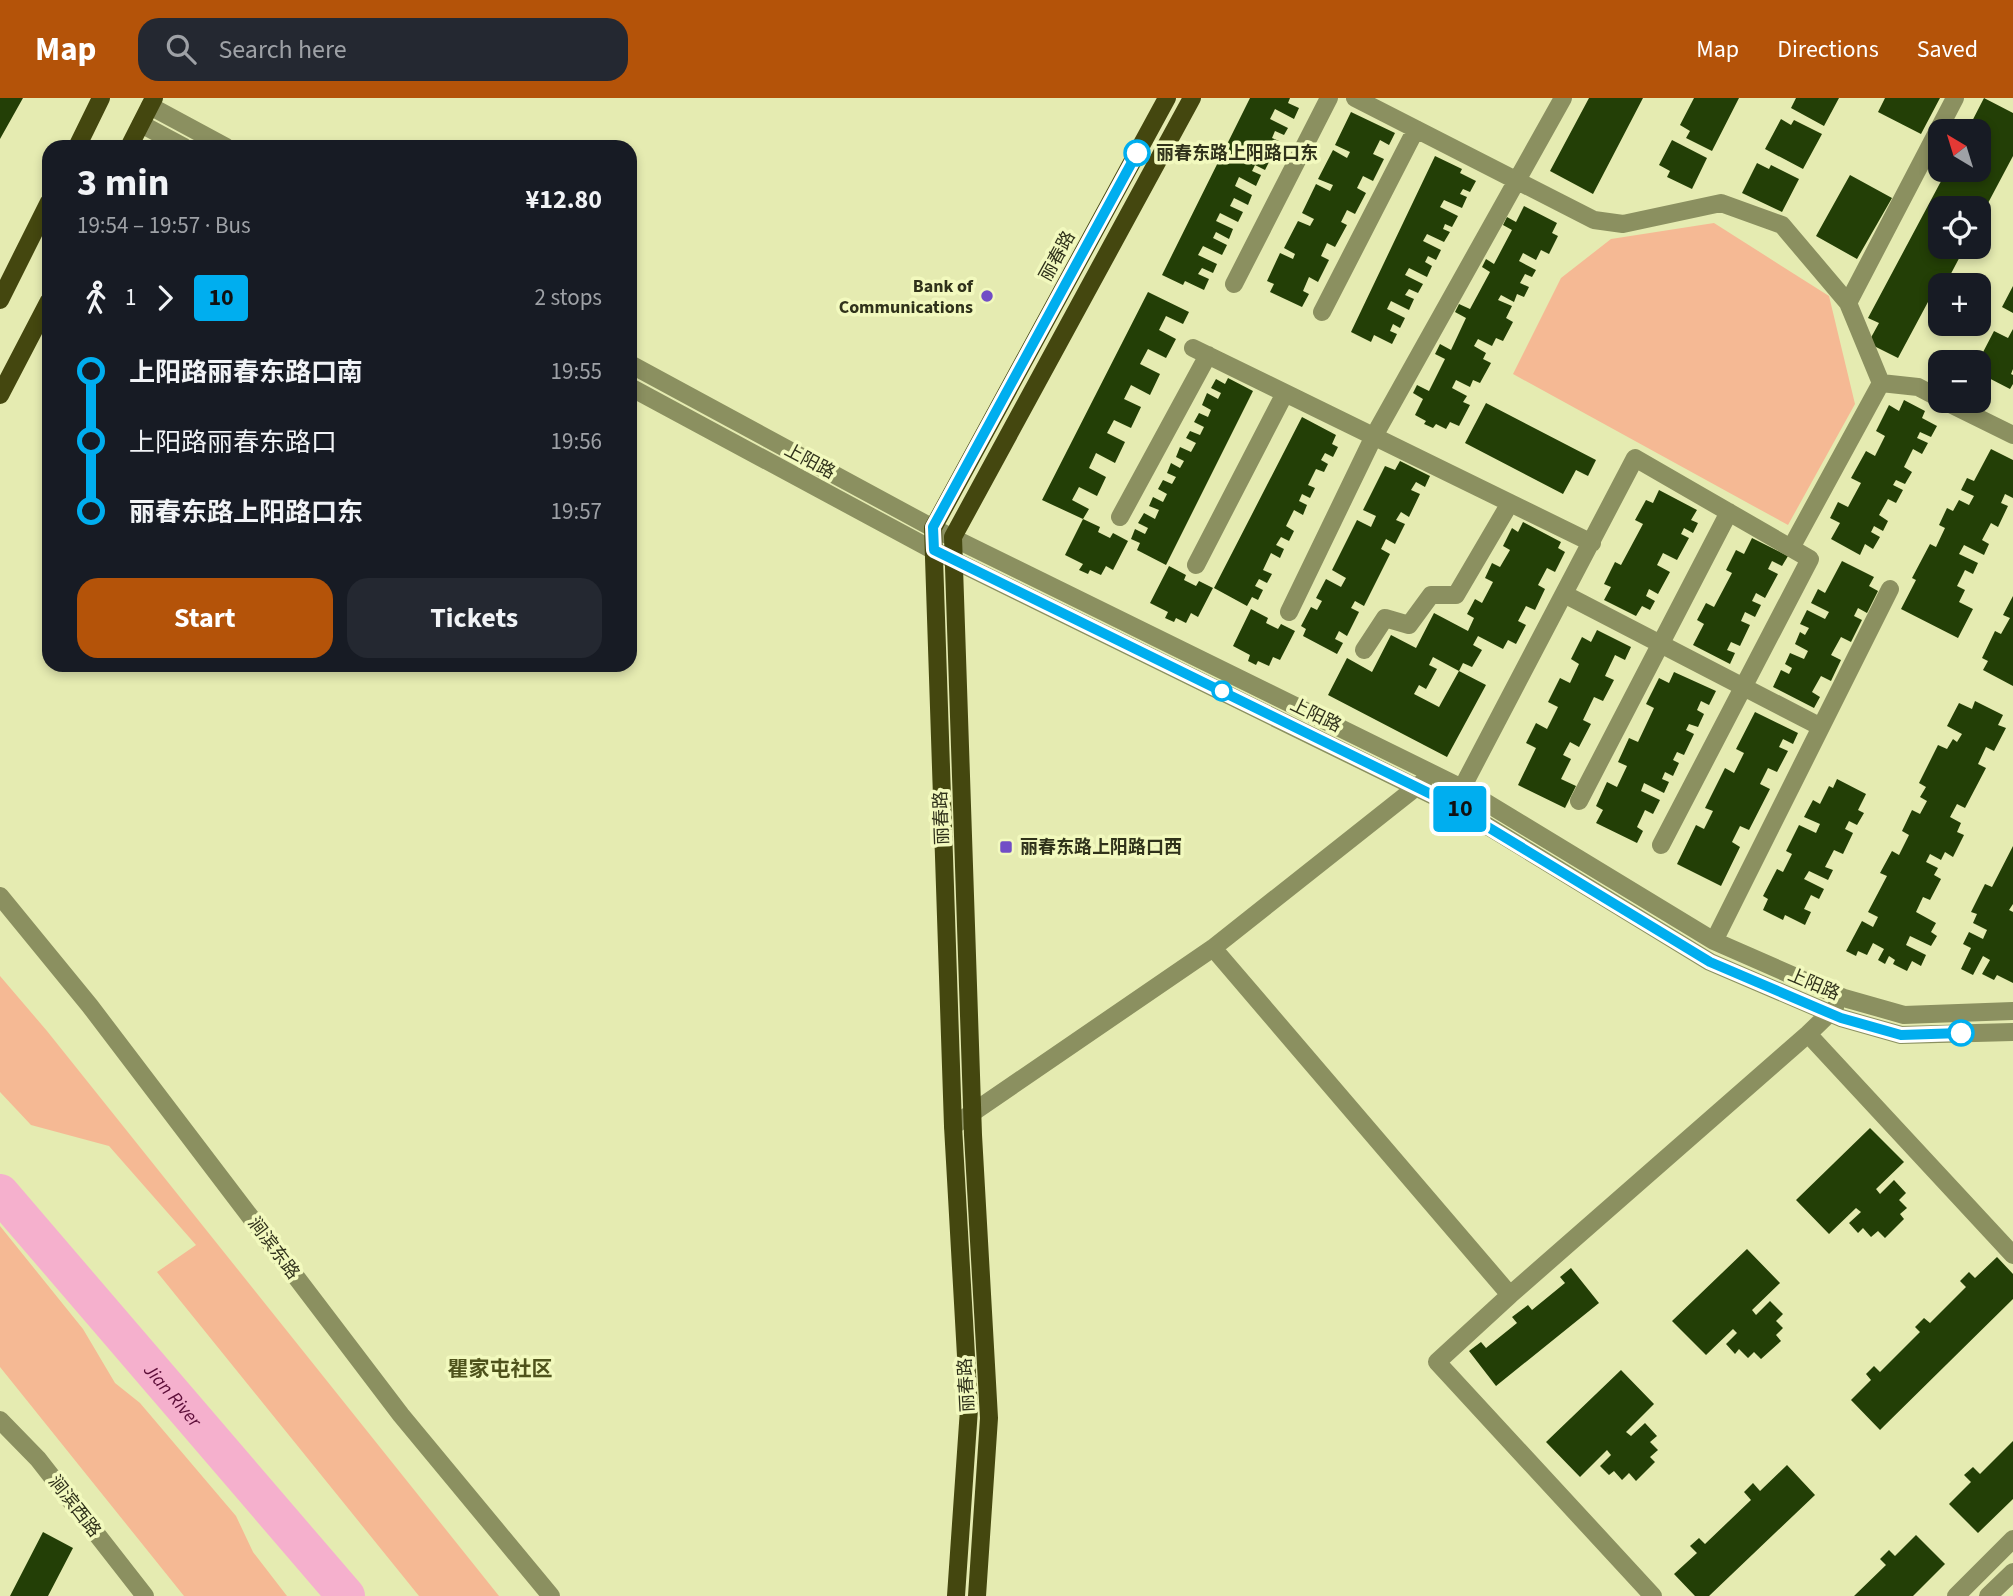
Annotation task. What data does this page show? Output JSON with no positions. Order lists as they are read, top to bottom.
{
  "streets": {
    "main road": ["丽春路"],
    "street": ["上阳路", "涧滨东路", "涧滨西路"]
  },
  "crossings": [
    ["丽春路", "上阳路"]
  ],
  "districts": ["瞿家屯社区"],
  "water": ["Jian River"],
  "places": {
    "other": ["丽春东路上阳路口东", "Bank of Communications"],
    "transit": ["丽春东路上阳路口西"]
  },
  "lines": ["bus line 10"],
  "north": "top left",
  "page": {
    "header": "Map",
    "search": "Search here",
    "nav": ["Map", "Directions", "Saved"],
    "on_map": "10",
    "map_buttons": ["+", "−"],
    "heading": ["3 min", "19:54 – 19:57 · Bus", "¥12.80"],
    "legs": ["1", "10", "2 stops"],
    "list": [
      {
        "name": "上阳路丽春东路口南",
        "value": "19:55"
      },
      {
        "name": "上阳路丽春东路口",
        "value": "19:56"
      },
      {
        "name": "丽春东路上阳路口东",
        "value": "19:57"
      }
    ],
    "buttons": ["Start", "Tickets"]
  }
}
